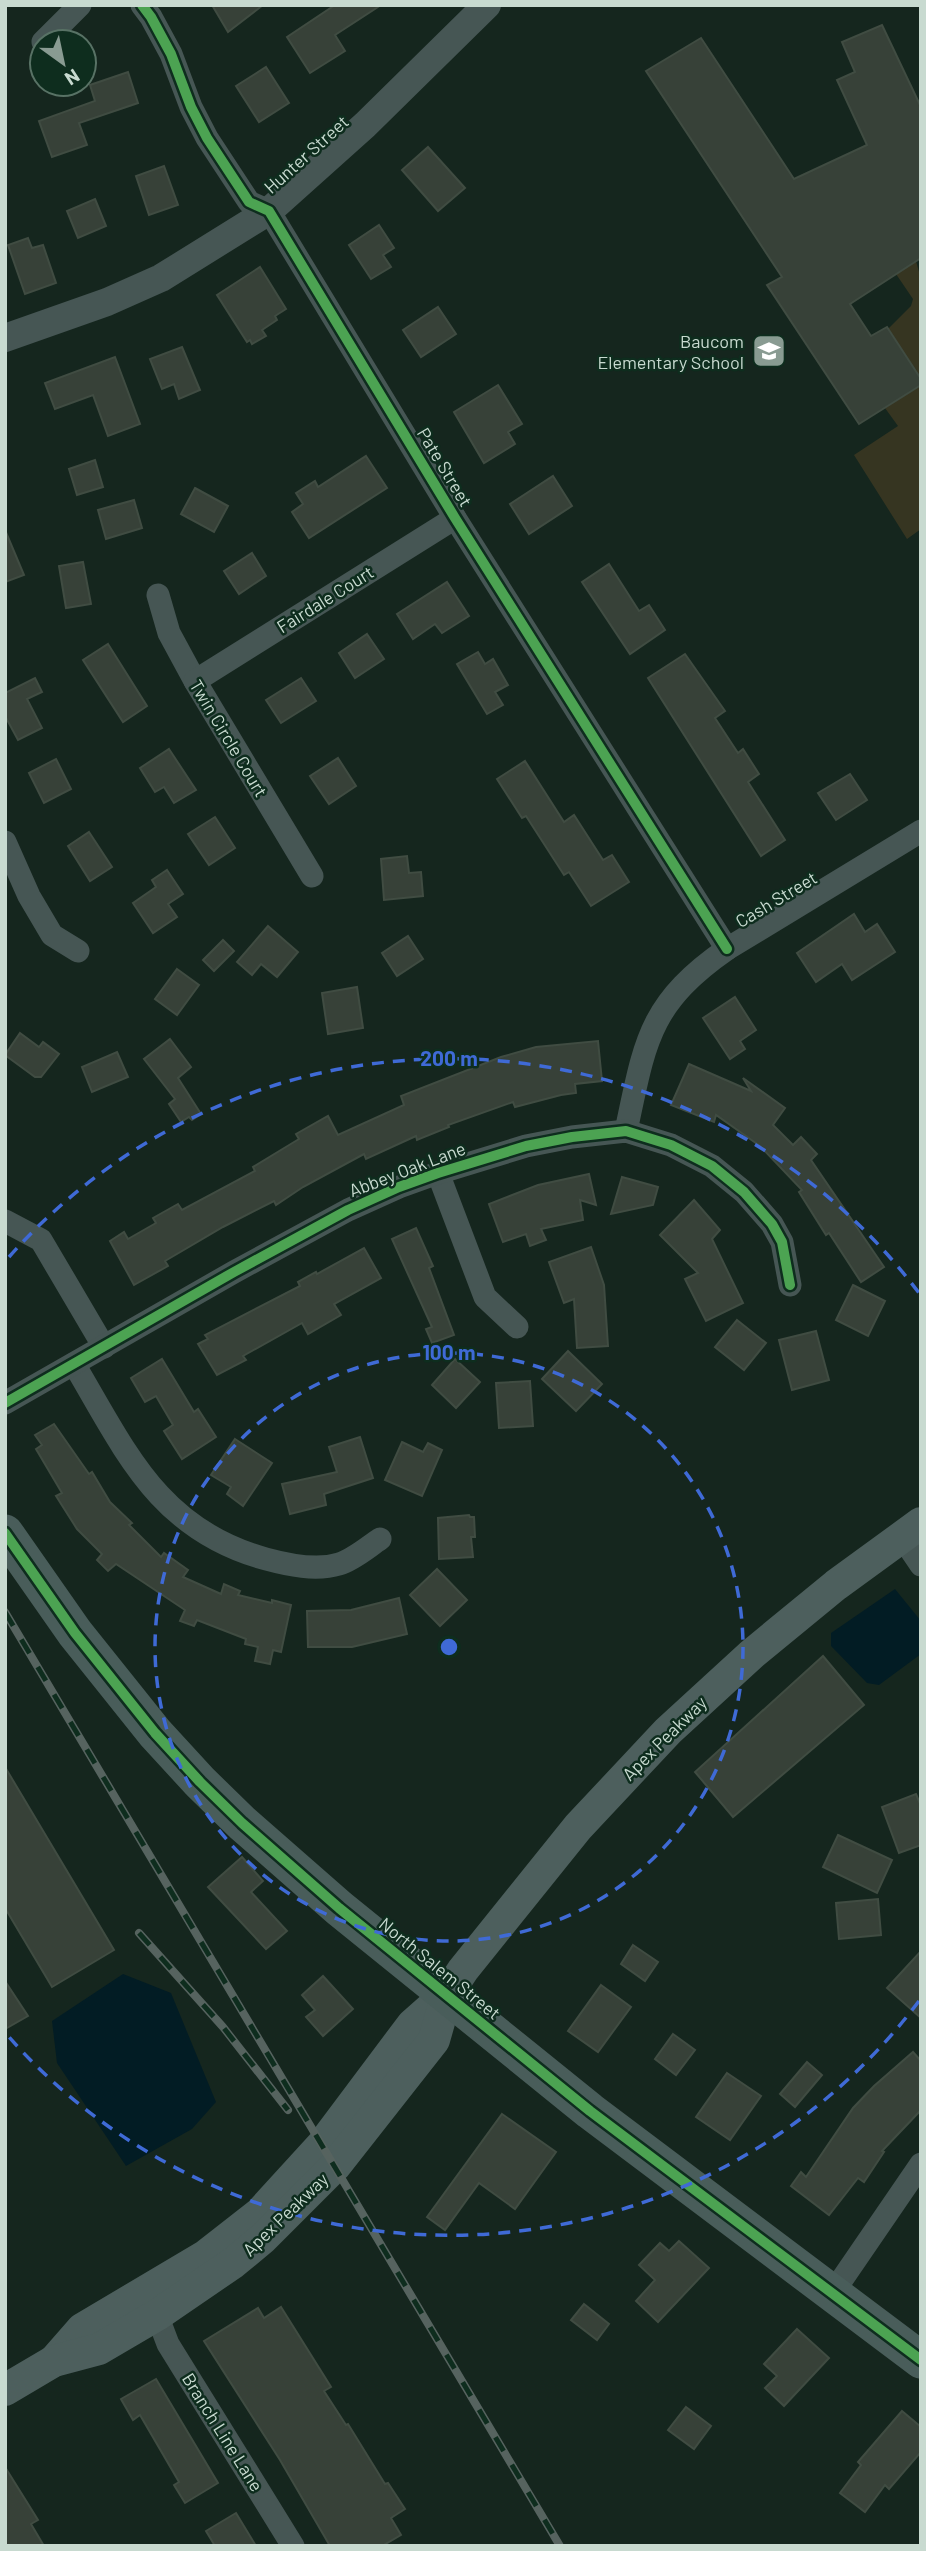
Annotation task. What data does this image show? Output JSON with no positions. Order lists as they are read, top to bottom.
{
  "streets": {
    "main road": ["Apex Peakway", "North Salem Street"],
    "street": [
      "Hunter Street",
      "Pate Street",
      "Fairdale Court",
      "Twin Circle Court",
      "Cash Street",
      "Abbey Oak Lane",
      "Branch Line Lane"
    ]
  },
  "crossings": [
    ["Hunter Street", "Pate Street"],
    ["Pate Street", "Fairdale Court"],
    ["Pate Street", "Cash Street"],
    ["Fairdale Court", "Twin Circle Court"],
    ["Cash Street", "Abbey Oak Lane"],
    ["Apex Peakway", "North Salem Street"],
    ["Apex Peakway", "Branch Line Lane"]
  ],
  "places": {
    "school or university": ["Baucom Elementary School"]
  },
  "north": "bottom right",
  "rings": ["200 m", "100 m"]
}
